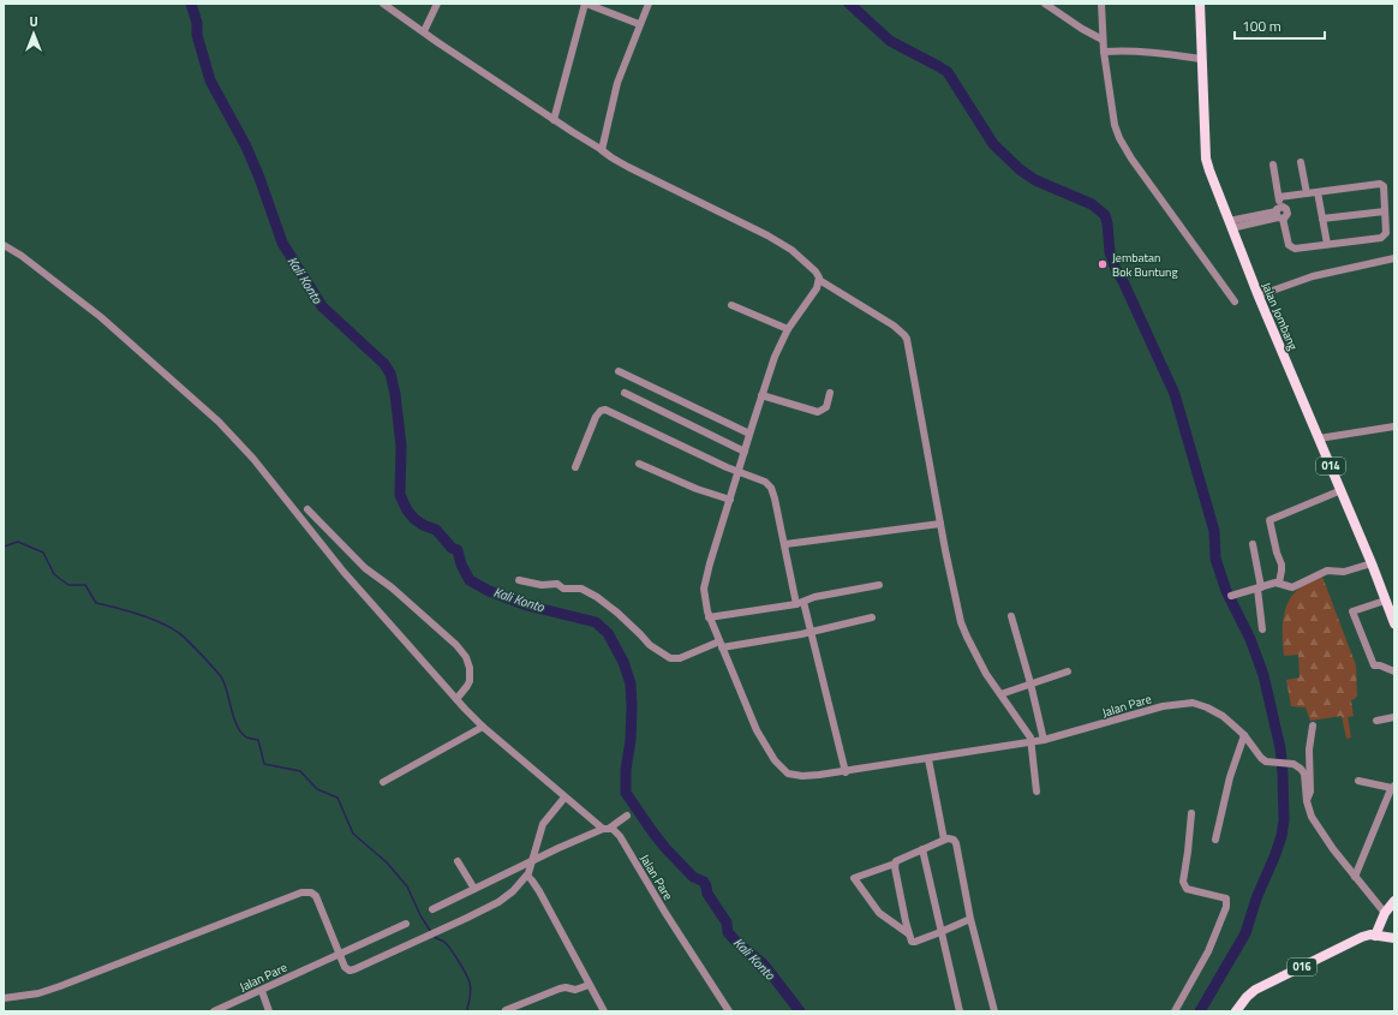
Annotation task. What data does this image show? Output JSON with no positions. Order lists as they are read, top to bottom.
{
  "streets": {
    "main road": ["Jalan Jombang", "014", "016"],
    "street": ["Jalan Pare"]
  },
  "water": ["Kali Konto"],
  "places": ["Jembatan Bok Buntung"],
  "scale_bar": "100 m",
  "north": "top"
}
